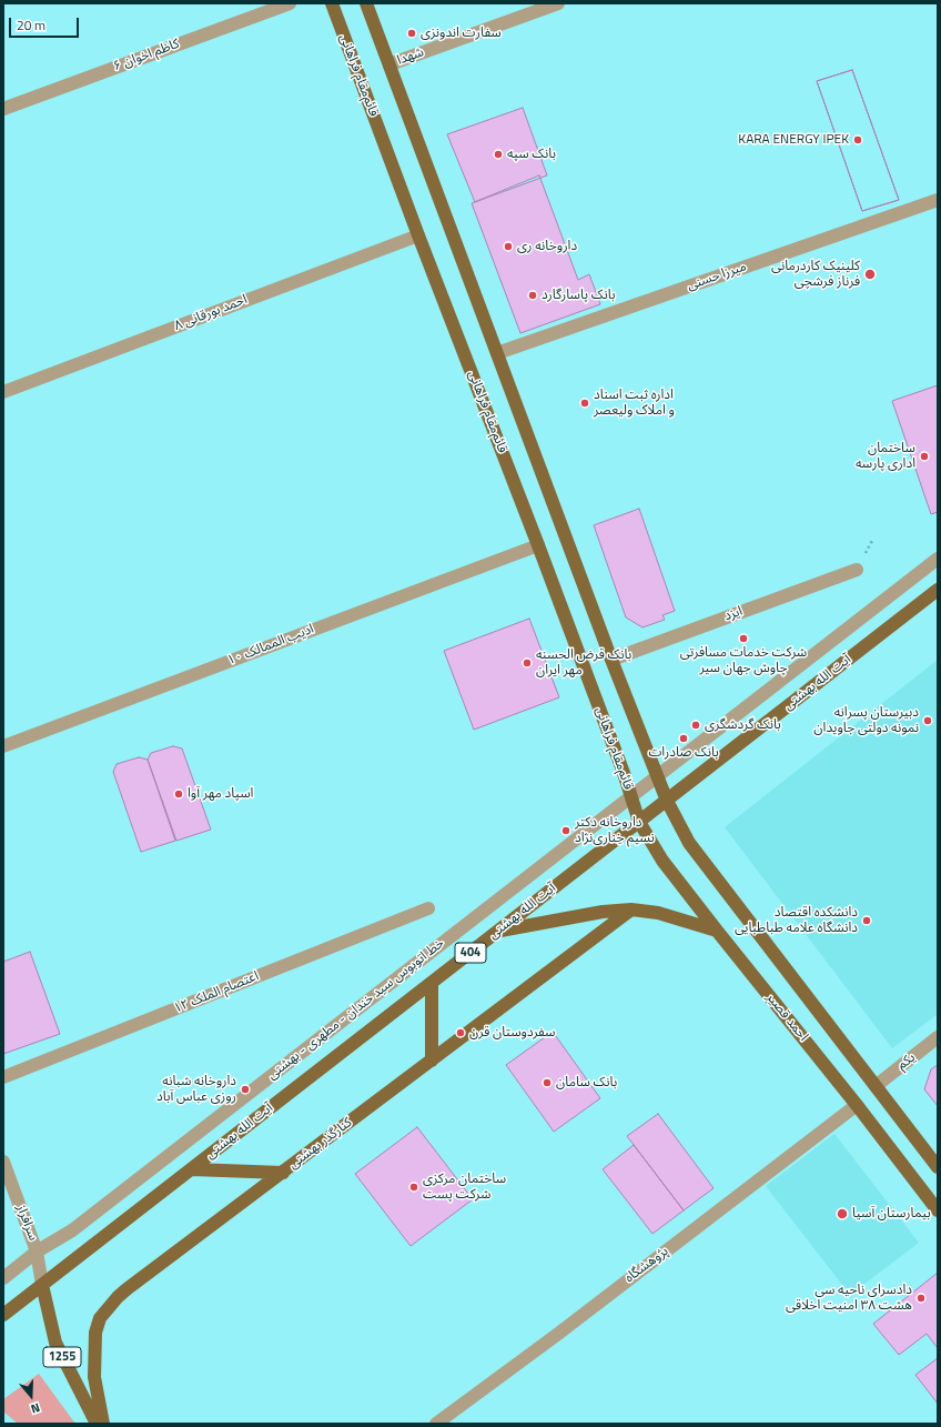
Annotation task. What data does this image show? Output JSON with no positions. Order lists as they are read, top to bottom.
{
  "streets": {
    "main road": [
      "قائم‌مقام فراهانی",
      "آیت الله بهشتی",
      "404",
      "احمد قصیر",
      "کنارگذر بهشتی",
      "1255"
    ],
    "street": [
      "کاظم اخوان ۶",
      "شهدا",
      "میرزا حسنی",
      "احمد بورقانی ۸",
      "ایزد",
      "ادیب الممالک ۱۰",
      "اعتصام الملک ۱۲",
      "خط اتوبوس سید خندان - مطهری - بهشتی",
      "یکم",
      "سرافراز",
      "پژوهشگاه"
    ]
  },
  "crossings": [
    ["قائم‌مقام فراهانی", "احمد بورقانی ۸"],
    ["قائم‌مقام فراهانی", "ادیب الممالک ۱۰"],
    ["قائم‌مقام فراهانی", "آیت الله بهشتی"],
    ["قائم‌مقام فراهانی", "خط اتوبوس سید خندان - مطهری - بهشتی"],
    ["قائم‌مقام فراهانی", "احمد قصیر"],
    ["آیت الله بهشتی", "احمد قصیر"],
    ["آیت الله بهشتی", "سرافراز"],
    ["آیت الله بهشتی", "1255"],
    ["خط اتوبوس سید خندان - مطهری - بهشتی", "سرافراز"],
    ["احمد قصیر", "یکم"],
    ["احمد قصیر", "پژوهشگاه"],
    ["سرافراز", "1255"]
  ],
  "places": [
    "سفارت اندونزی",
    "KARA ENERGY IPEK",
    "بانک سپه",
    "داروخانه ری",
    "کلینیک کاردرمانی فرناز فرشچی",
    "بانک پاسارگارد",
    "اداره ثبت اسناد و املاک ولیعصر",
    "ساختمان اداری پارسه",
    "شرکت خدمات مسافرتی چاوش جهان سیر",
    "بانک قرض الحسنه مهر ایران",
    "دبيرستان پسرانه نمونه دولتی جاويدان",
    "بانک گردشگری",
    "بانک صادرات",
    "اسپاد مهر آوا",
    "داروخانه دکتر نسیم خِناری‌نژاد",
    "دانشکده اقتصاد دانشگاه علامه طباطبایی",
    "سفردوستان قرن",
    "بانک سامان",
    "داروخانه شبانه روزی عباس آباد",
    "ساختمان مرکزی شرکت پست",
    "بیمارستان آسیا",
    "دادسرای ناحیه سی هشت ۳۸ امنیت اخلاقی"
  ],
  "scale_bar": "20 m",
  "north": "bottom"
}
